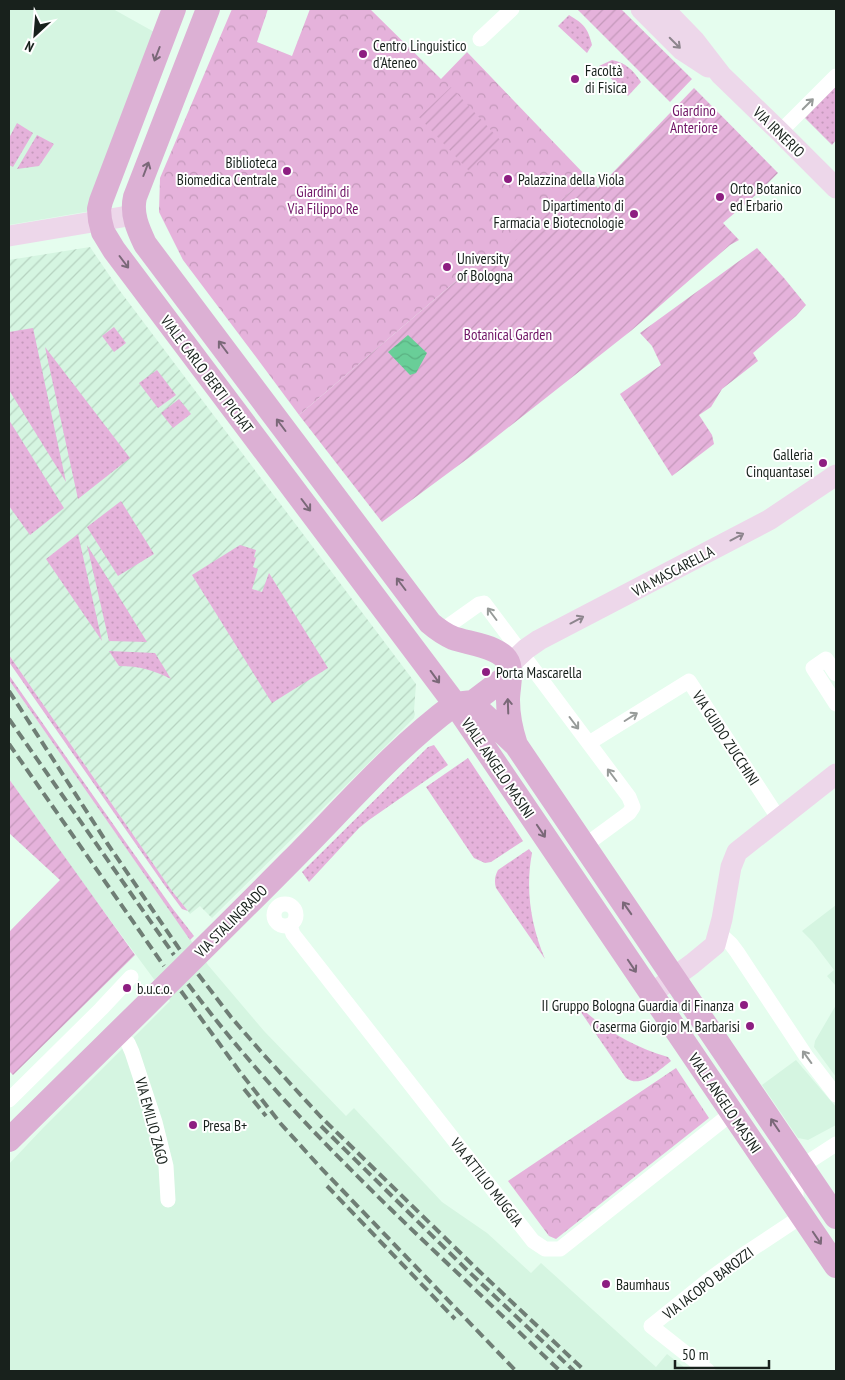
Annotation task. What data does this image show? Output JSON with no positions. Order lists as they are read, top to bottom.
{
  "streets": {
    "main road": ["VIALE CARLO BERTI PICHAT", "VIALE ANGELO MASINI", "VIA STALINGRADO"],
    "street": [
      "VIA IRNERIO",
      "VIA MASCARELLA",
      "VIA GUIDO ZUCCHINI",
      "VIA EMILIO ZAGO",
      "VIA ATTILIO MUGGIA",
      "VIA IACOPO BAROZZI"
    ]
  },
  "crossings": [
    ["VIALE CARLO BERTI PICHAT", "VIALE ANGELO MASINI"],
    ["VIALE CARLO BERTI PICHAT", "VIA STALINGRADO"],
    ["VIALE ANGELO MASINI", "VIA STALINGRADO"],
    ["VIALE ANGELO MASINI", "VIA ATTILIO MUGGIA"],
    ["VIALE ANGELO MASINI", "VIA IACOPO BAROZZI"]
  ],
  "one_way": ["VIA MASCARELLA"],
  "parks": ["Giardino Anteriore", "Giardini di Via Filippo Re", "Botanical Garden"],
  "places": [
    "Centro Linguistico d'Ateneo",
    "Facoltà di Fisica",
    "Biblioteca Biomedica Centrale",
    "Palazzina della Viola",
    "Orto Botanico ed Erbario",
    "Dipartimento di Farmacia e Biotecnologie",
    "University of Bologna",
    "Galleria Cinquantasei",
    "Porta Mascarella",
    "b.u.c.o.",
    "II Gruppo Bologna Guardia di Finanza",
    "Caserma Giorgio M. Barbarisi",
    "Presa B+",
    "Baumhaus"
  ],
  "scale_bar": "50 m",
  "north": "bottom left"
}
